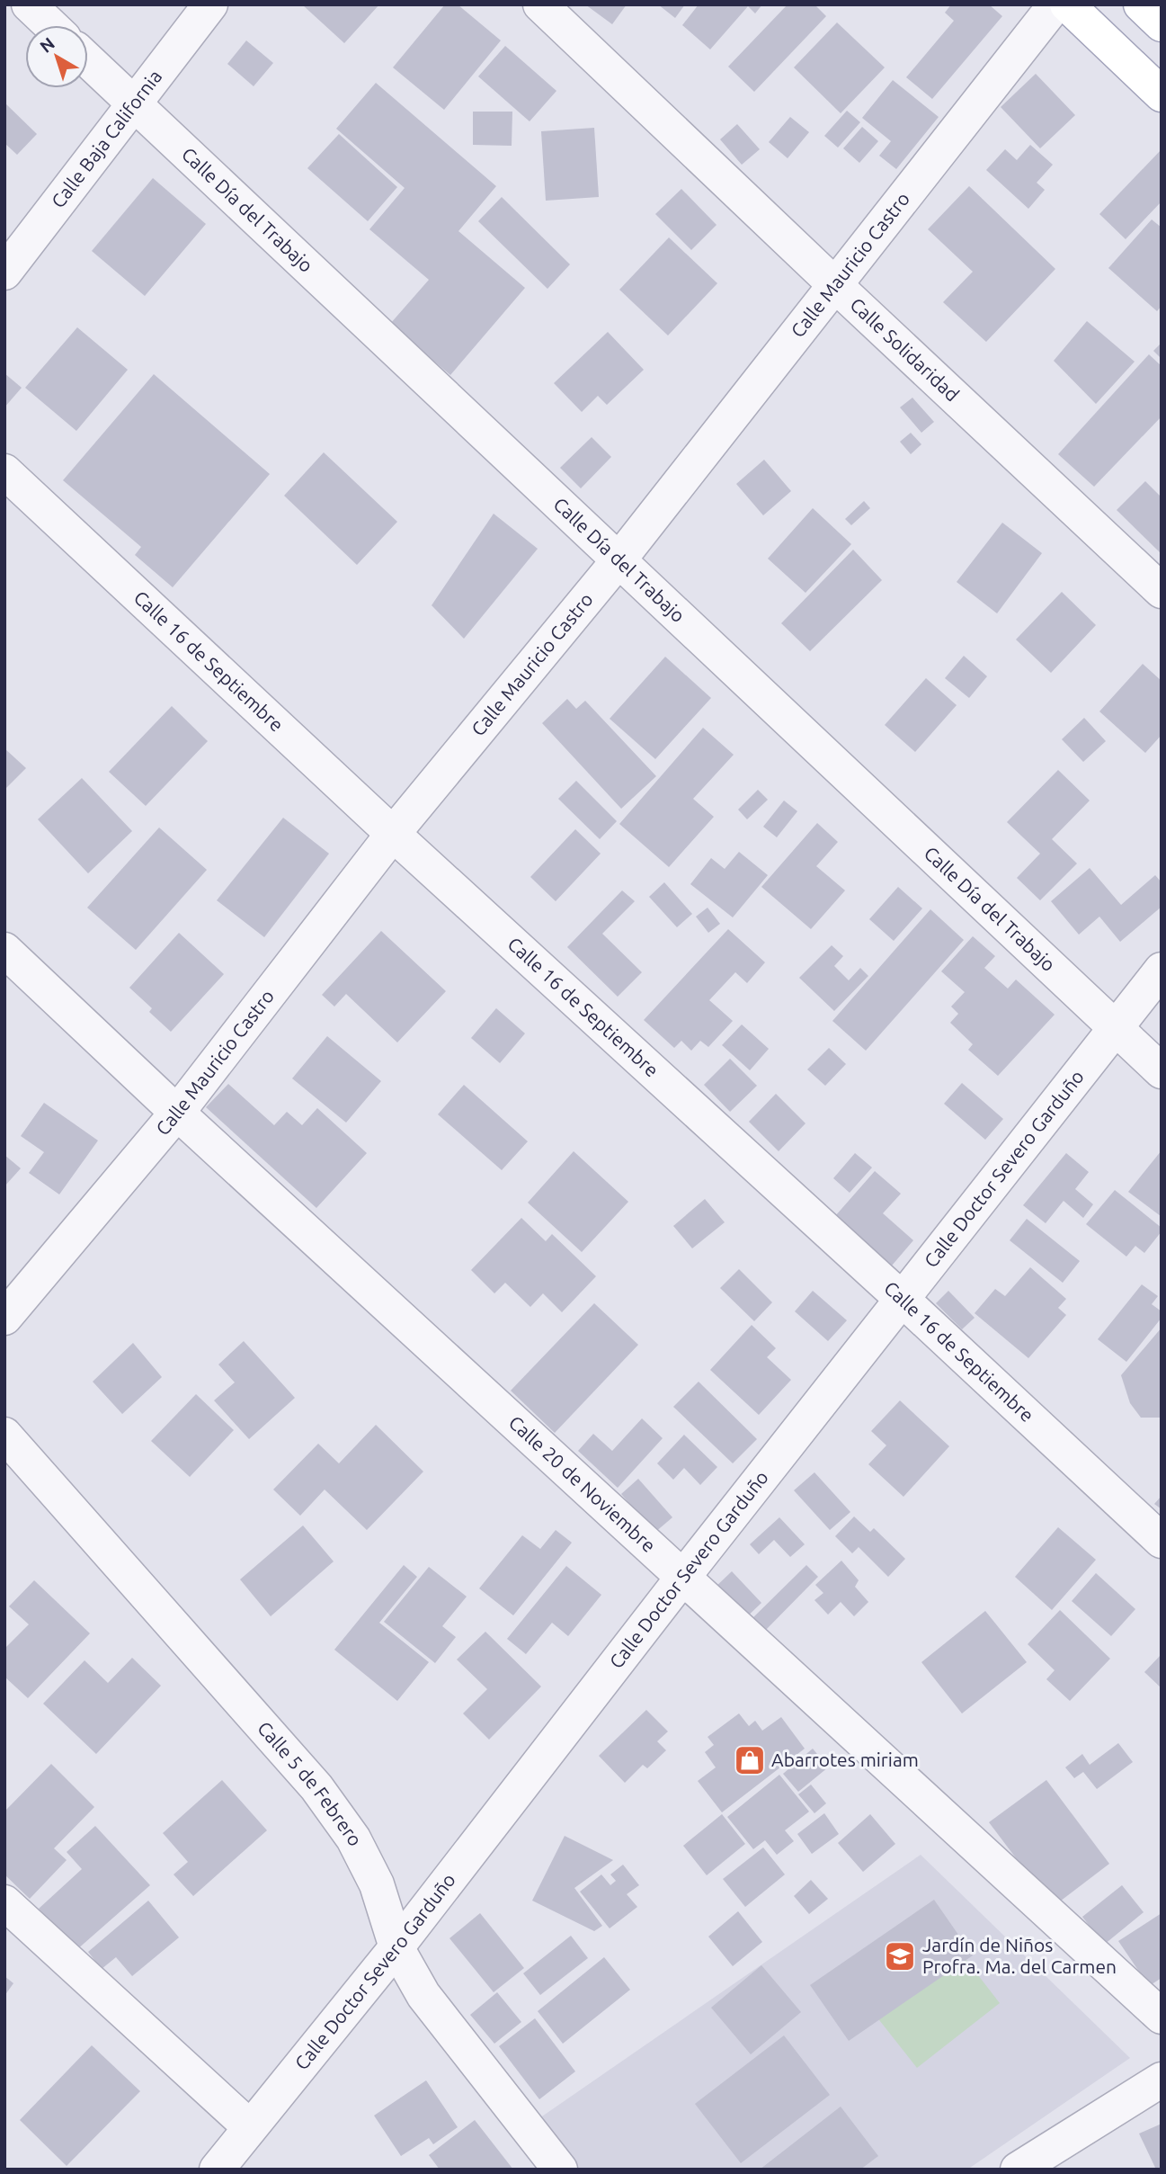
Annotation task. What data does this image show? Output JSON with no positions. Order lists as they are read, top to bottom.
{
  "streets": {
    "street": [
      "Calle Baja California",
      "Calle Día del Trabajo",
      "Calle Mauricio Castro",
      "Calle Solidaridad",
      "Calle 16 de Septiembre",
      "Calle Doctor Severo Garduño",
      "Calle 20 de Noviembre",
      "Calle 5 de Febrero"
    ]
  },
  "crossings": [
    ["Calle Baja California", "Calle Día del Trabajo"],
    ["Calle Día del Trabajo", "Calle Mauricio Castro"],
    ["Calle Día del Trabajo", "Calle Doctor Severo Garduño"],
    ["Calle Mauricio Castro", "Calle Solidaridad"],
    ["Calle Mauricio Castro", "Calle 16 de Septiembre"],
    ["Calle Mauricio Castro", "Calle 20 de Noviembre"],
    ["Calle 16 de Septiembre", "Calle Doctor Severo Garduño"],
    ["Calle Doctor Severo Garduño", "Calle 20 de Noviembre"],
    ["Calle Doctor Severo Garduño", "Calle 5 de Febrero"]
  ],
  "places": {
    "shop": ["Abarrotes miriam"],
    "school or university": ["Jardín de Niños Profra. Ma. del Carmen"]
  },
  "north": "top left"
}
